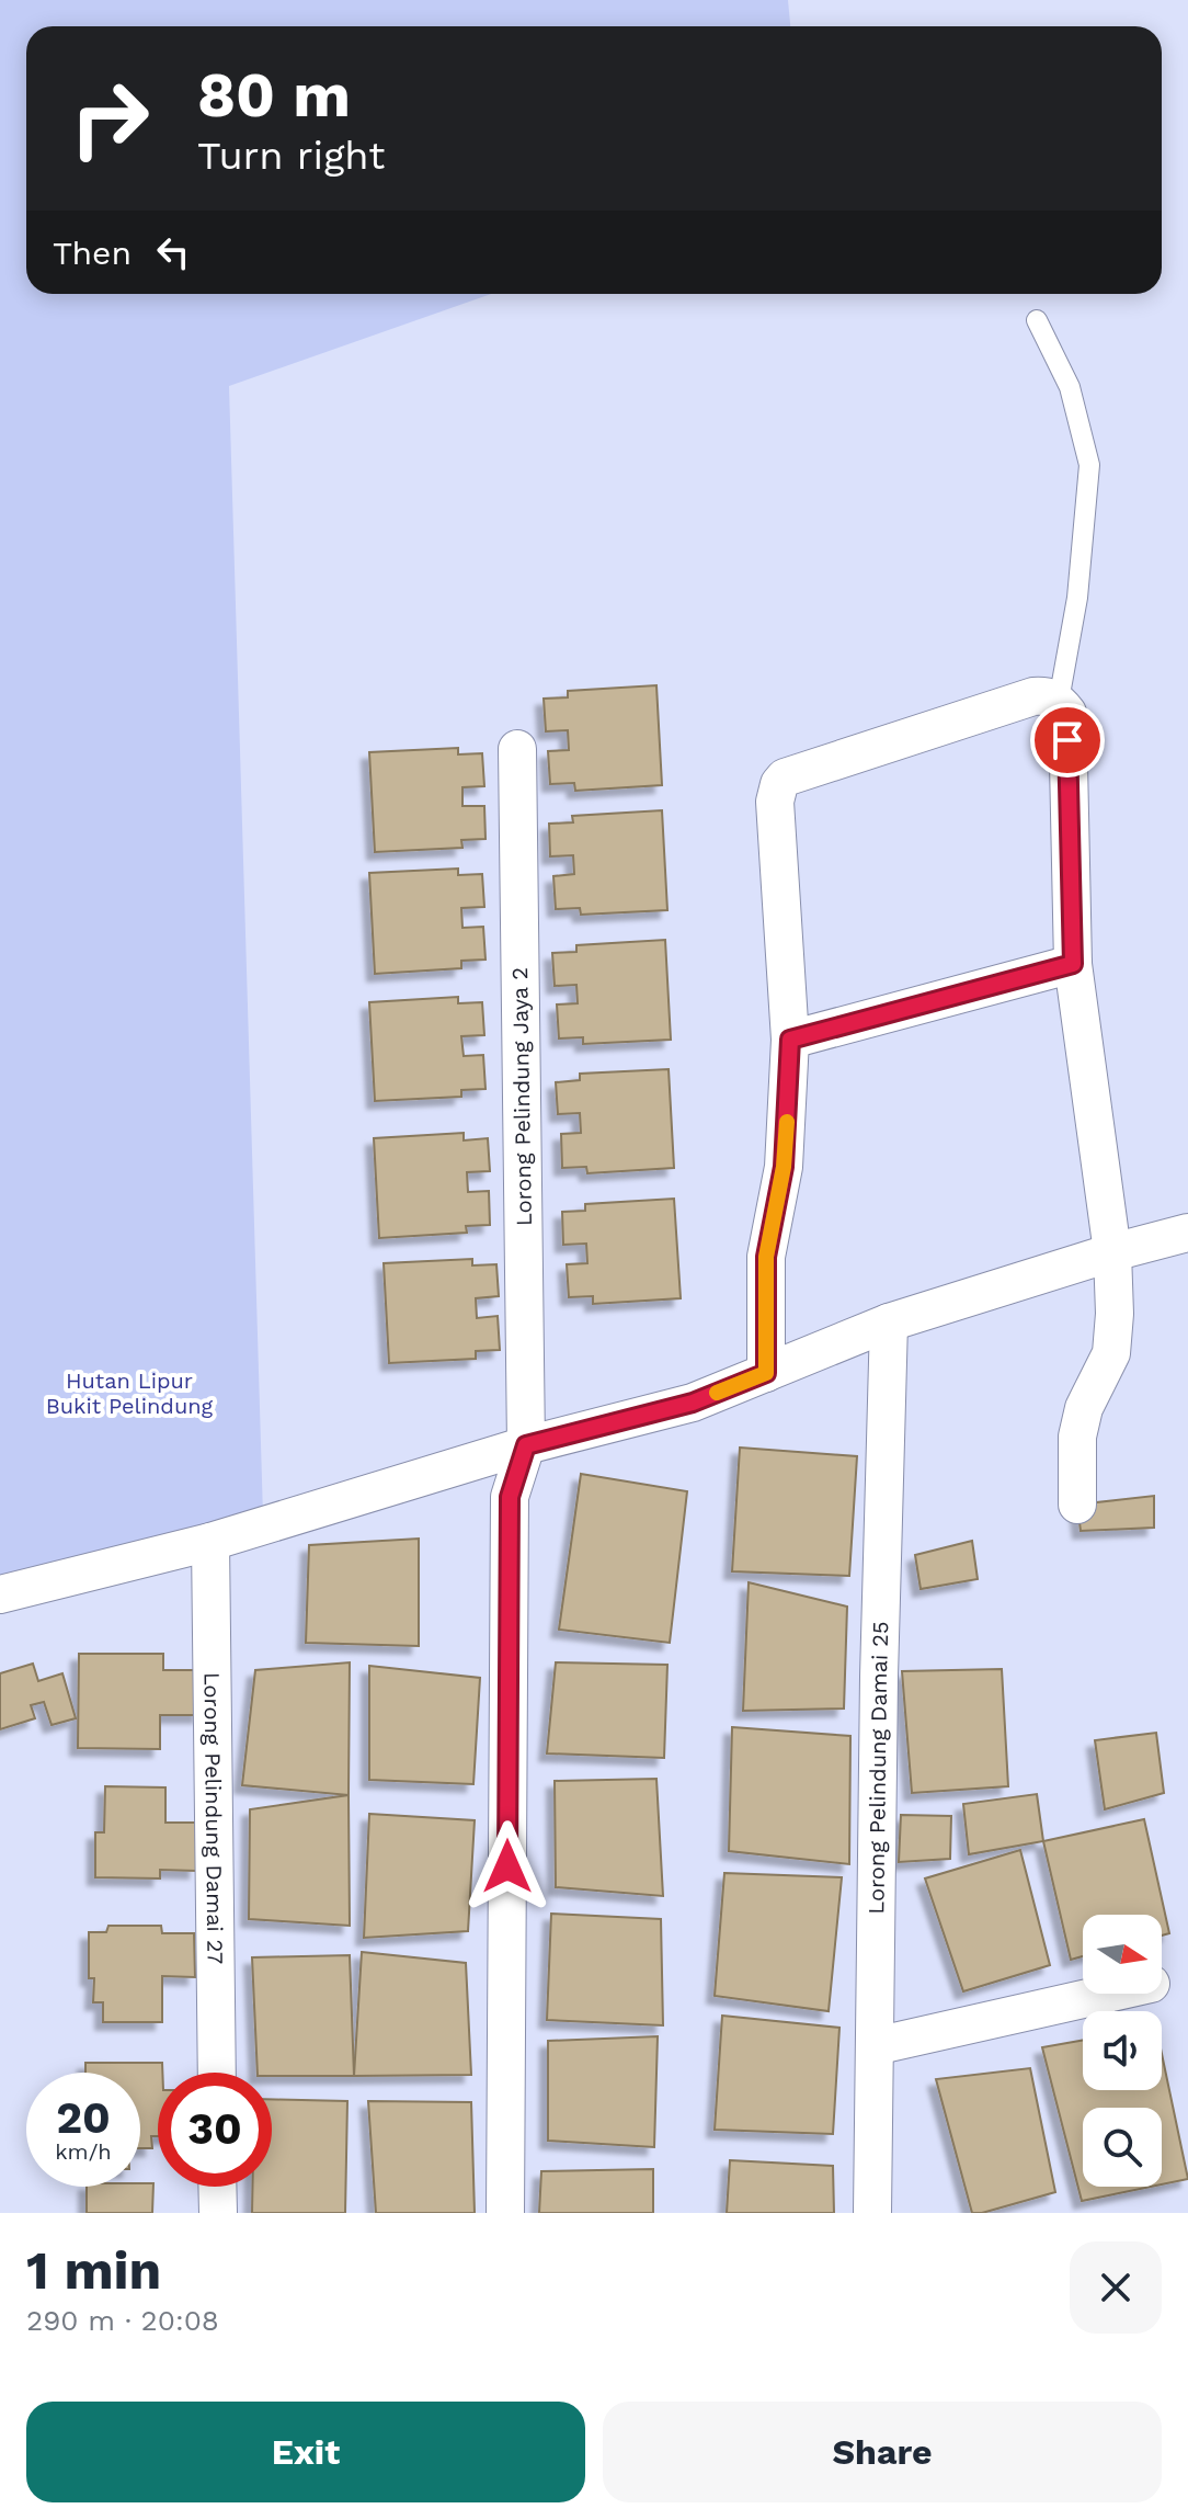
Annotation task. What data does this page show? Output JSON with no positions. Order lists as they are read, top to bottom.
{
  "streets": {
    "street": ["Lorong Pelindung Jaya 2", "Lorong Pelindung Damai 25", "Lorong Pelindung Damai 27"]
  },
  "parks": ["Hutan Lipur Bukit Pelindung"],
  "north": "right",
  "page": {
    "turn": ["80 m", "Turn right"],
    "then": "Then",
    "speed": "20 km/h",
    "limit": "30",
    "heading": ["1 min", "290 m · 20:08"],
    "buttons": ["Exit", "Share"]
  }
}
